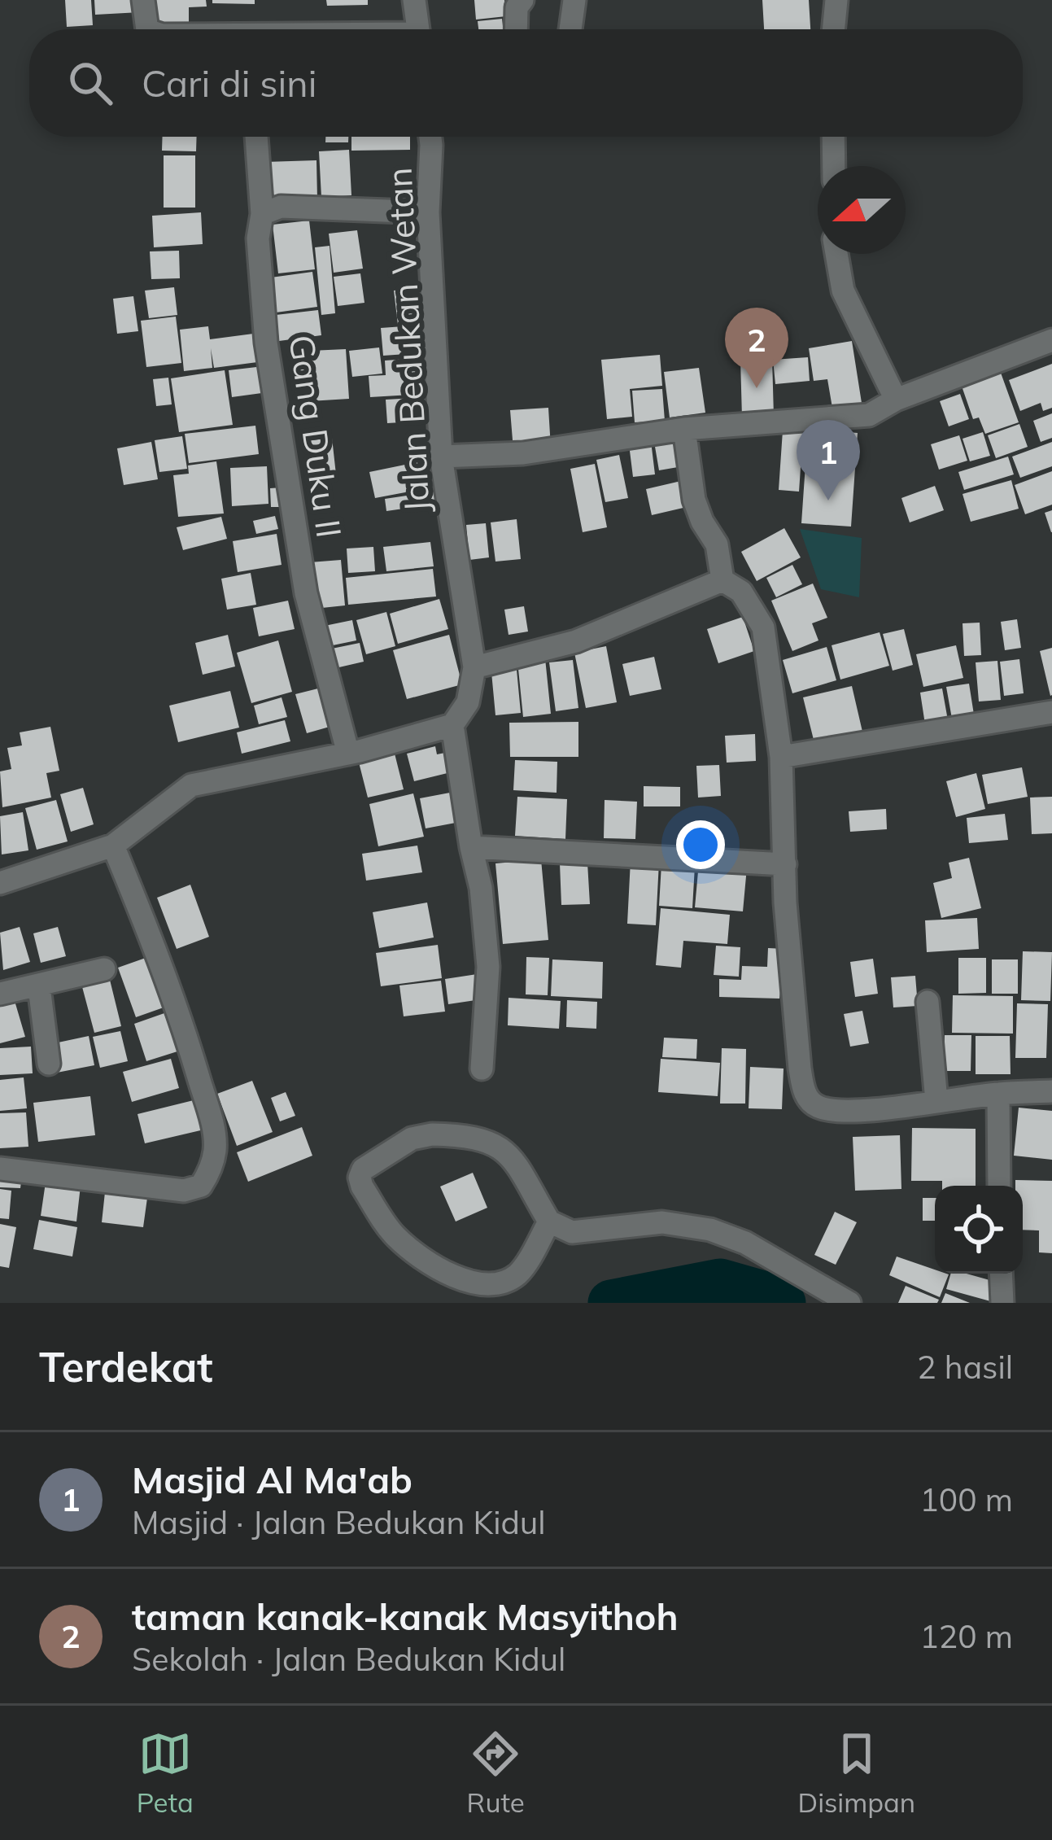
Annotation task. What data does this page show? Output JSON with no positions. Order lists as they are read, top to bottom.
{
  "streets": {
    "street": ["Jalan Bedukan Wetan", "Gang Duku II"]
  },
  "north": "left",
  "page": {
    "search": "Cari di sini",
    "pins": ["2", "1"],
    "heading": ["Terdekat", "2 hasil"],
    "list": [
      {
        "mark": "1",
        "name": "Masjid Al Ma'ab",
        "note": "Masjid · Jalan Bedukan Kidul",
        "value": "100 m"
      },
      {
        "mark": "2",
        "name": "taman kanak-kanak Masyithoh",
        "note": "Sekolah · Jalan Bedukan Kidul",
        "value": "120 m"
      }
    ],
    "nav": ["Peta", "Rute", "Disimpan"]
  }
}
